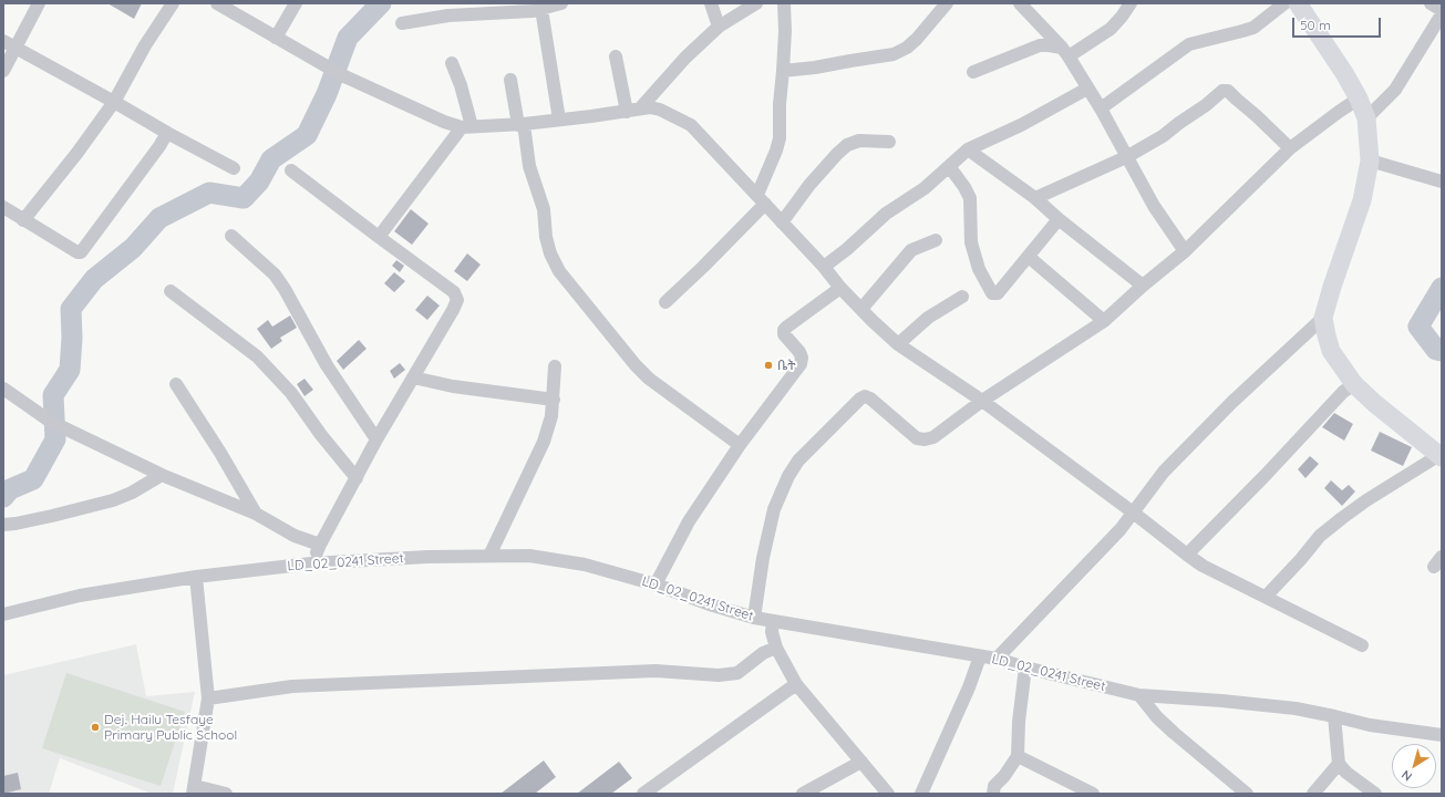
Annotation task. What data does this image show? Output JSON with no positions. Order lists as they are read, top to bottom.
{
  "streets": {
    "street": ["LD_02_0241 Street"]
  },
  "places": ["ቤት", "Dej. Hailu Tesfaye Primary Public School"],
  "scale_bar": "50 m",
  "north": "bottom left"
}
